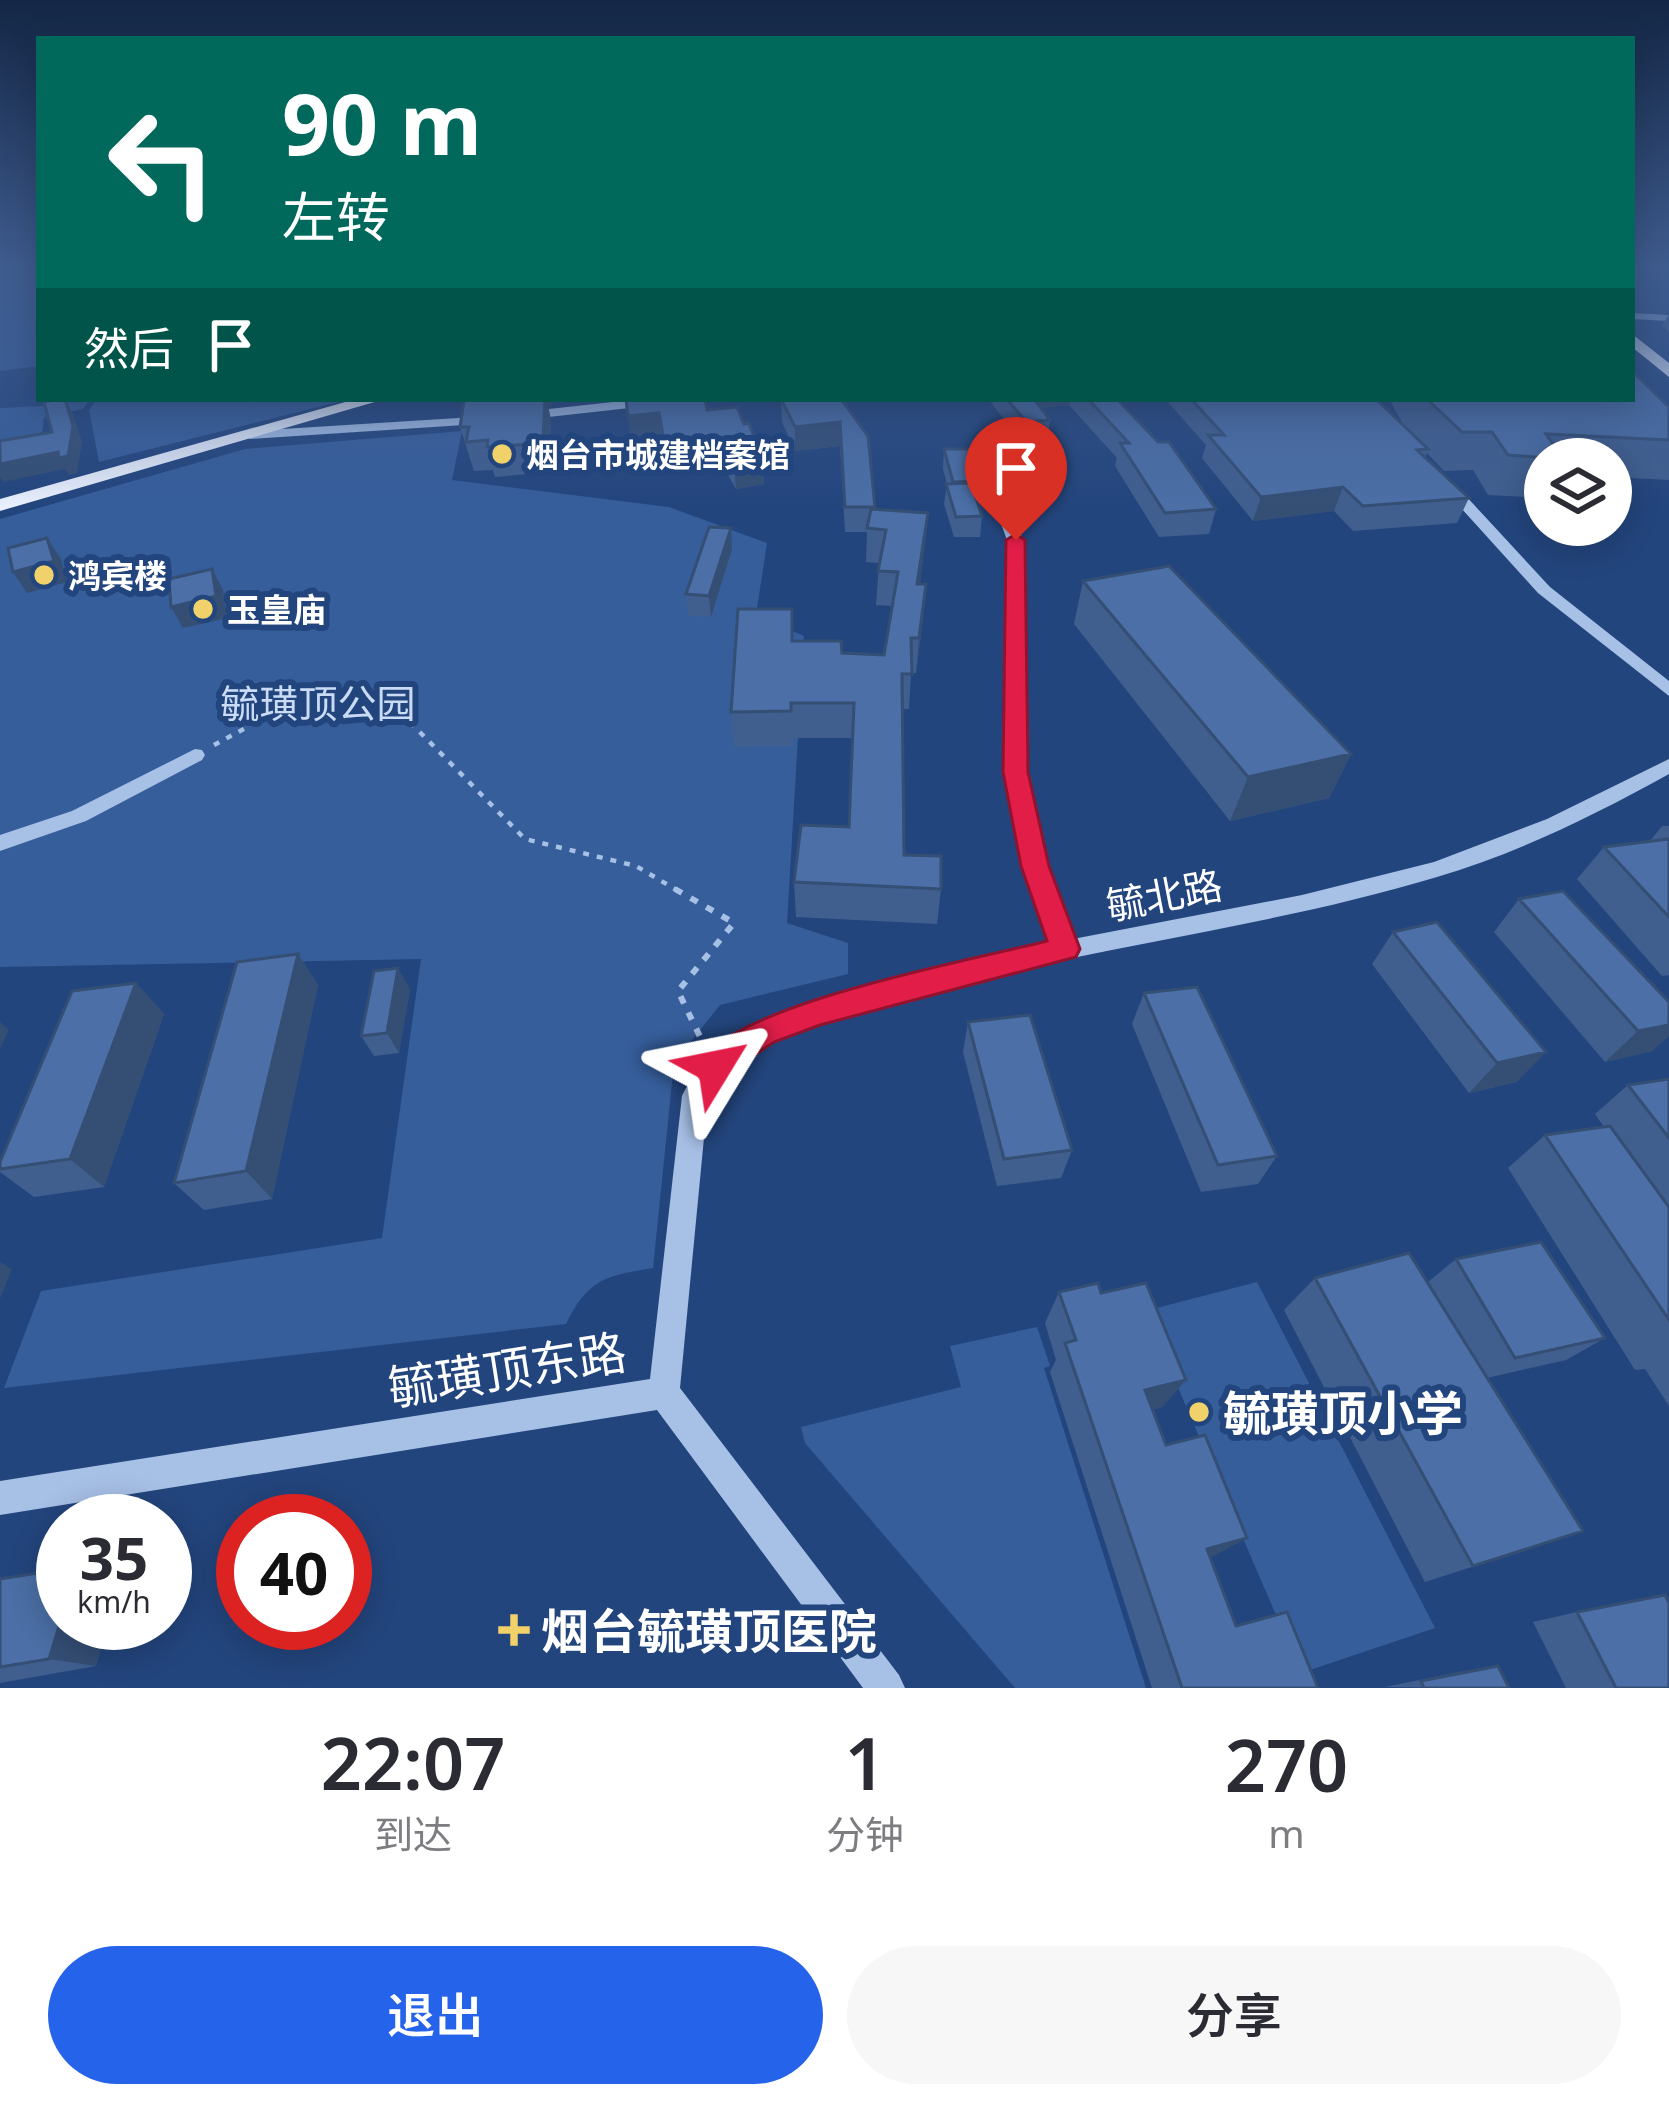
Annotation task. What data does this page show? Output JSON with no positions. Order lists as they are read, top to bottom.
{
  "streets": {
    "street": ["毓北路", "毓璜顶东路"]
  },
  "parks": ["毓璜顶公园"],
  "places": {
    "other": [
      "烟台市城建档案馆",
      "鸿宾楼",
      "玉皇庙",
      "毓璜顶小学"
    ],
    "health": ["烟台毓璜顶医院"]
  },
  "page": {
    "turn": ["90 m", "左转"],
    "then": "然后",
    "speed": "35 km/h",
    "limit": "40",
    "eta": [
      "22:07",
      "到达",
      "1",
      "分钟",
      "270",
      "m"
    ],
    "buttons": ["退出", "分享"]
  }
}
